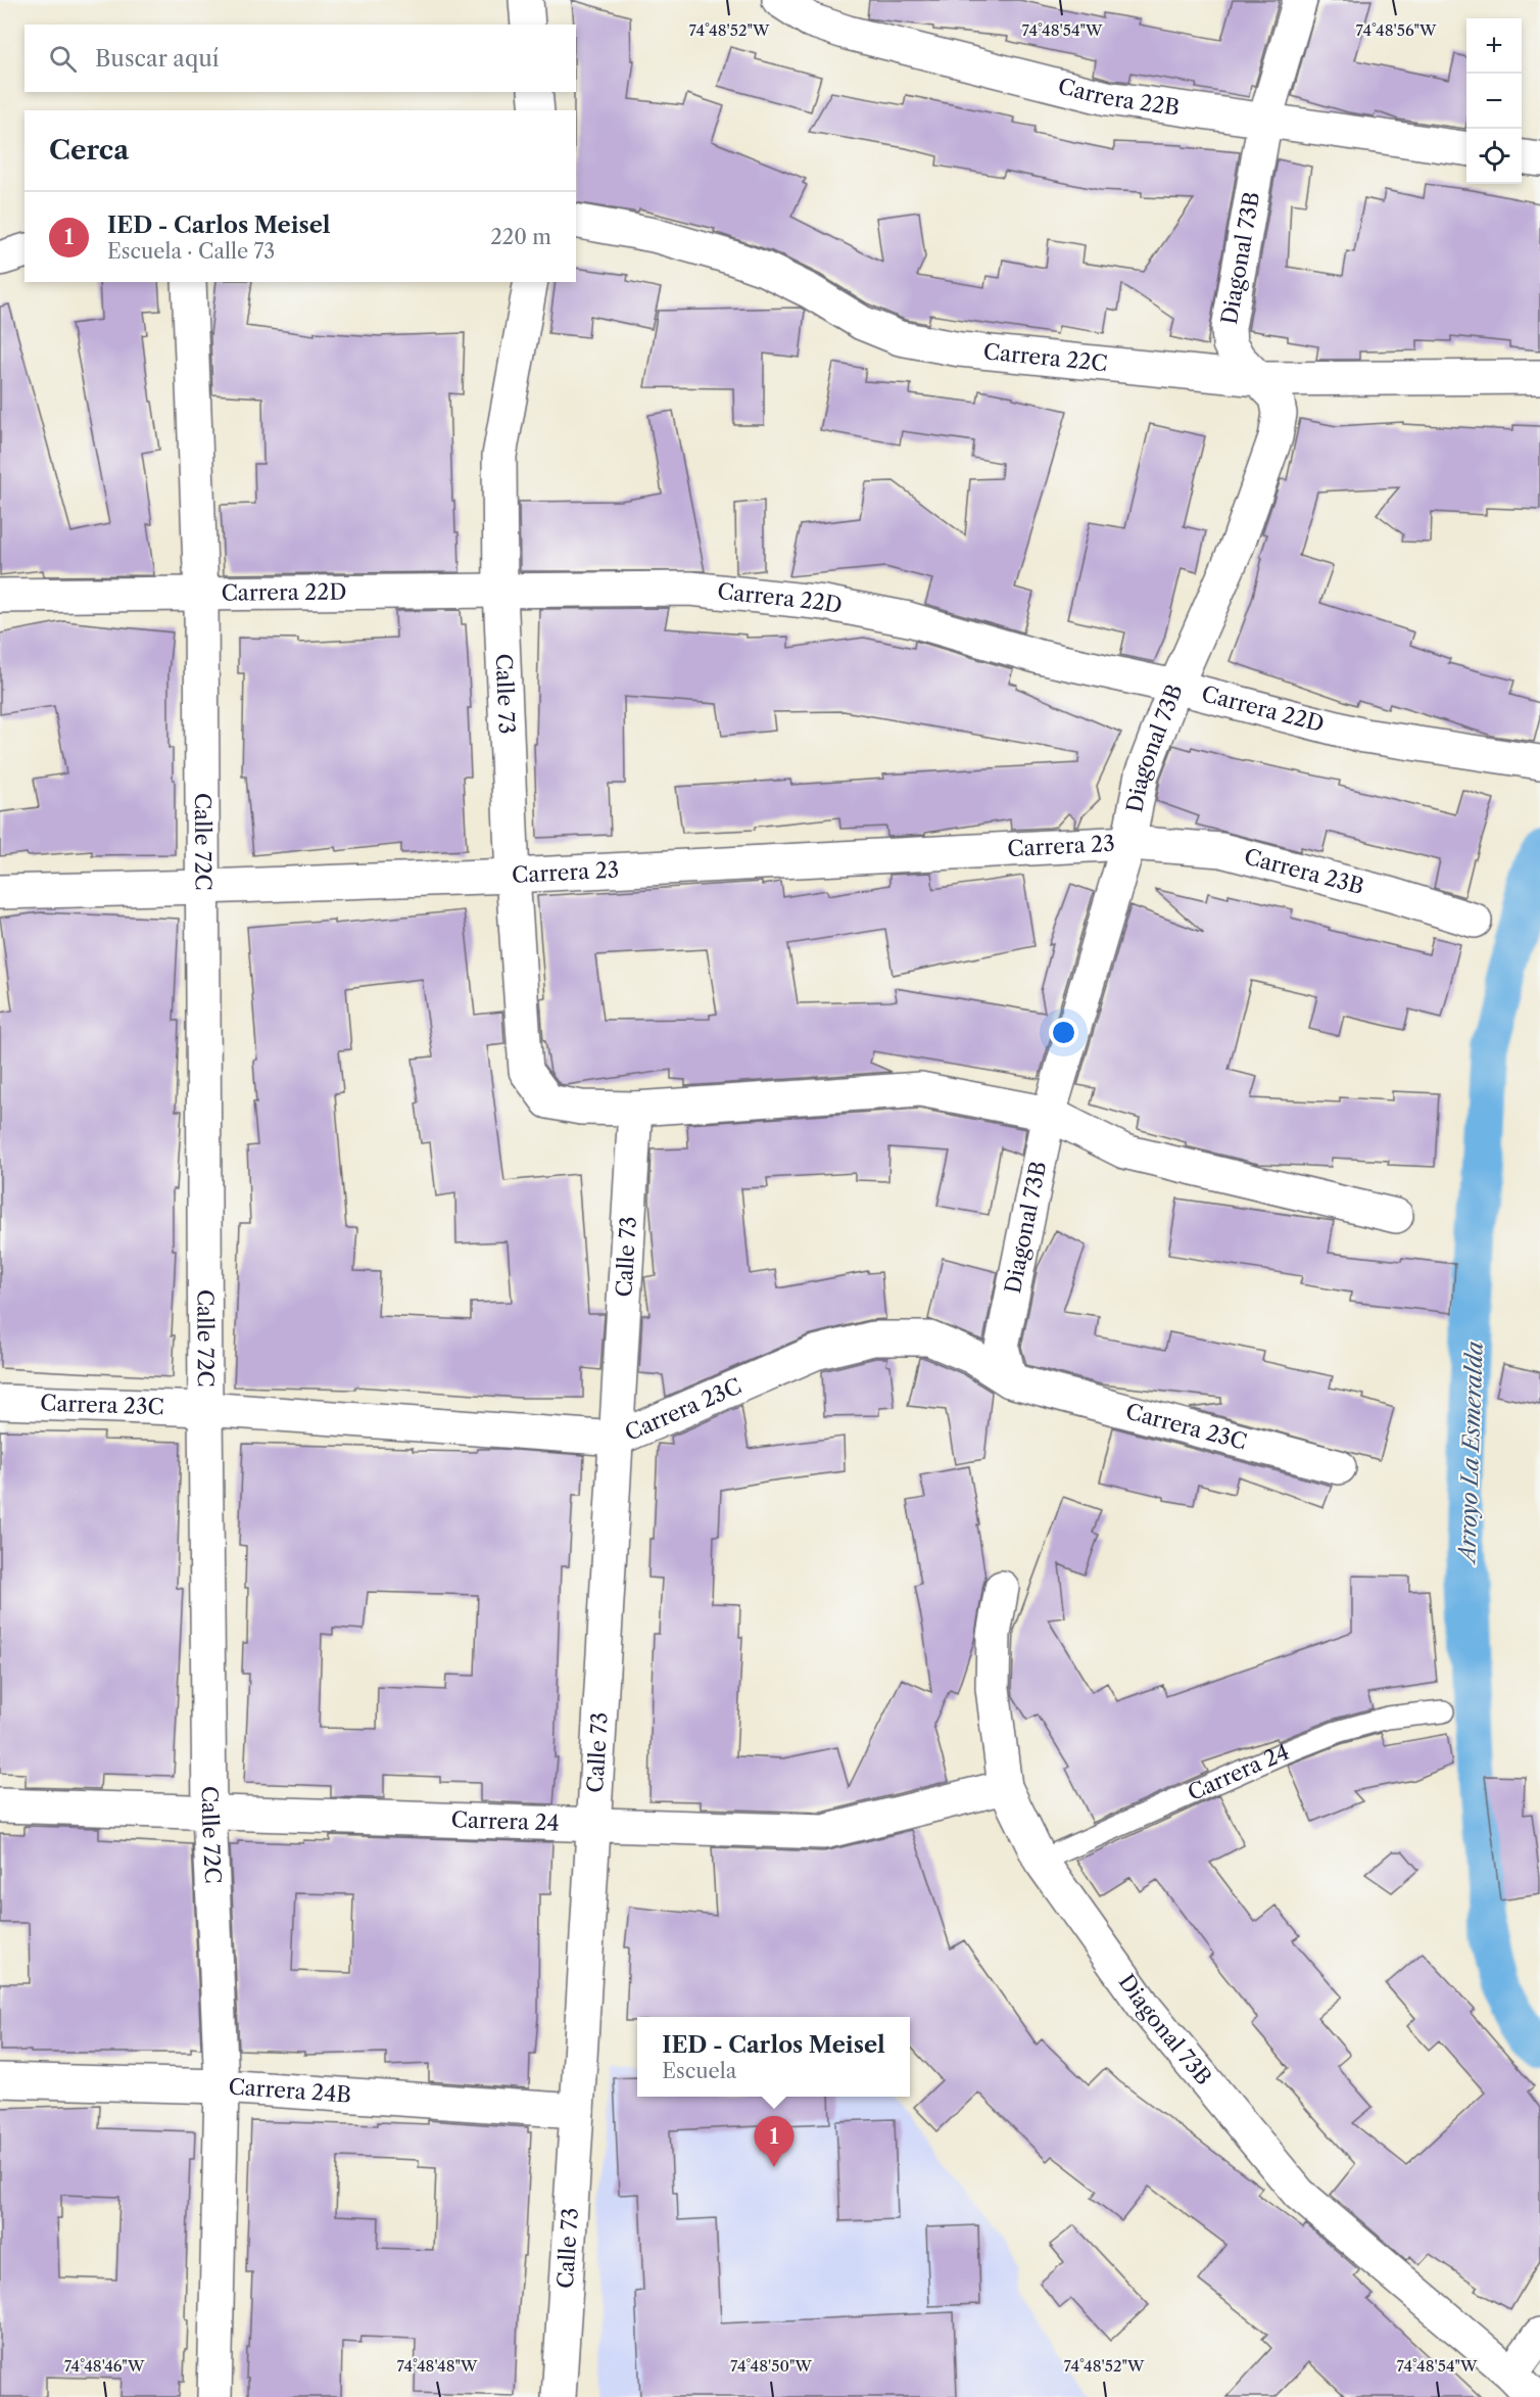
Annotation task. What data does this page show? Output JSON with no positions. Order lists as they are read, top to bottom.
{
  "streets": {
    "street": [
      "Carrera 22B",
      "Diagonal 73B",
      "Carrera 22C",
      "Carrera 22D",
      "Calle 73",
      "Calle 72C",
      "Carrera 23",
      "Carrera 23B",
      "Carrera 23C",
      "Carrera 24",
      "Carrera 24B"
    ]
  },
  "crossings": [
    ["Carrera 22B", "Diagonal 73B"],
    ["Diagonal 73B", "Carrera 22C"],
    ["Diagonal 73B", "Carrera 22D"],
    ["Diagonal 73B", "Carrera 23"],
    ["Diagonal 73B", "Carrera 23B"],
    ["Diagonal 73B", "Carrera 23C"],
    ["Diagonal 73B", "Carrera 24"],
    ["Carrera 22D", "Calle 73"],
    ["Carrera 22D", "Calle 72C"],
    ["Calle 73", "Carrera 23"],
    ["Calle 73", "Carrera 23C"],
    ["Calle 73", "Carrera 24"],
    ["Calle 73", "Carrera 24B"],
    ["Calle 72C", "Carrera 23"],
    ["Calle 72C", "Carrera 23C"],
    ["Calle 72C", "Carrera 24"],
    ["Calle 72C", "Carrera 24B"],
    ["Carrera 23", "Carrera 23B"]
  ],
  "water": ["Arroyo La Esmeralda"],
  "page": {
    "map_buttons": ["+", "−"],
    "search": "Buscar aquí",
    "heading": "Cerca",
    "list": [
      {
        "mark": "1",
        "name": "IED - Carlos Meisel",
        "note": "Escuela · Calle 73",
        "value": "220 m"
      }
    ],
    "popup": ["IED - Carlos Meisel", "Escuela"],
    "pins": "1"
  },
  "coordinates": [
    "74°48'52\"W",
    "74°48'54\"W",
    "74°48'56\"W",
    "74°48'46\"W",
    "74°48'48\"W",
    "74°48'50\"W"
  ]
}
